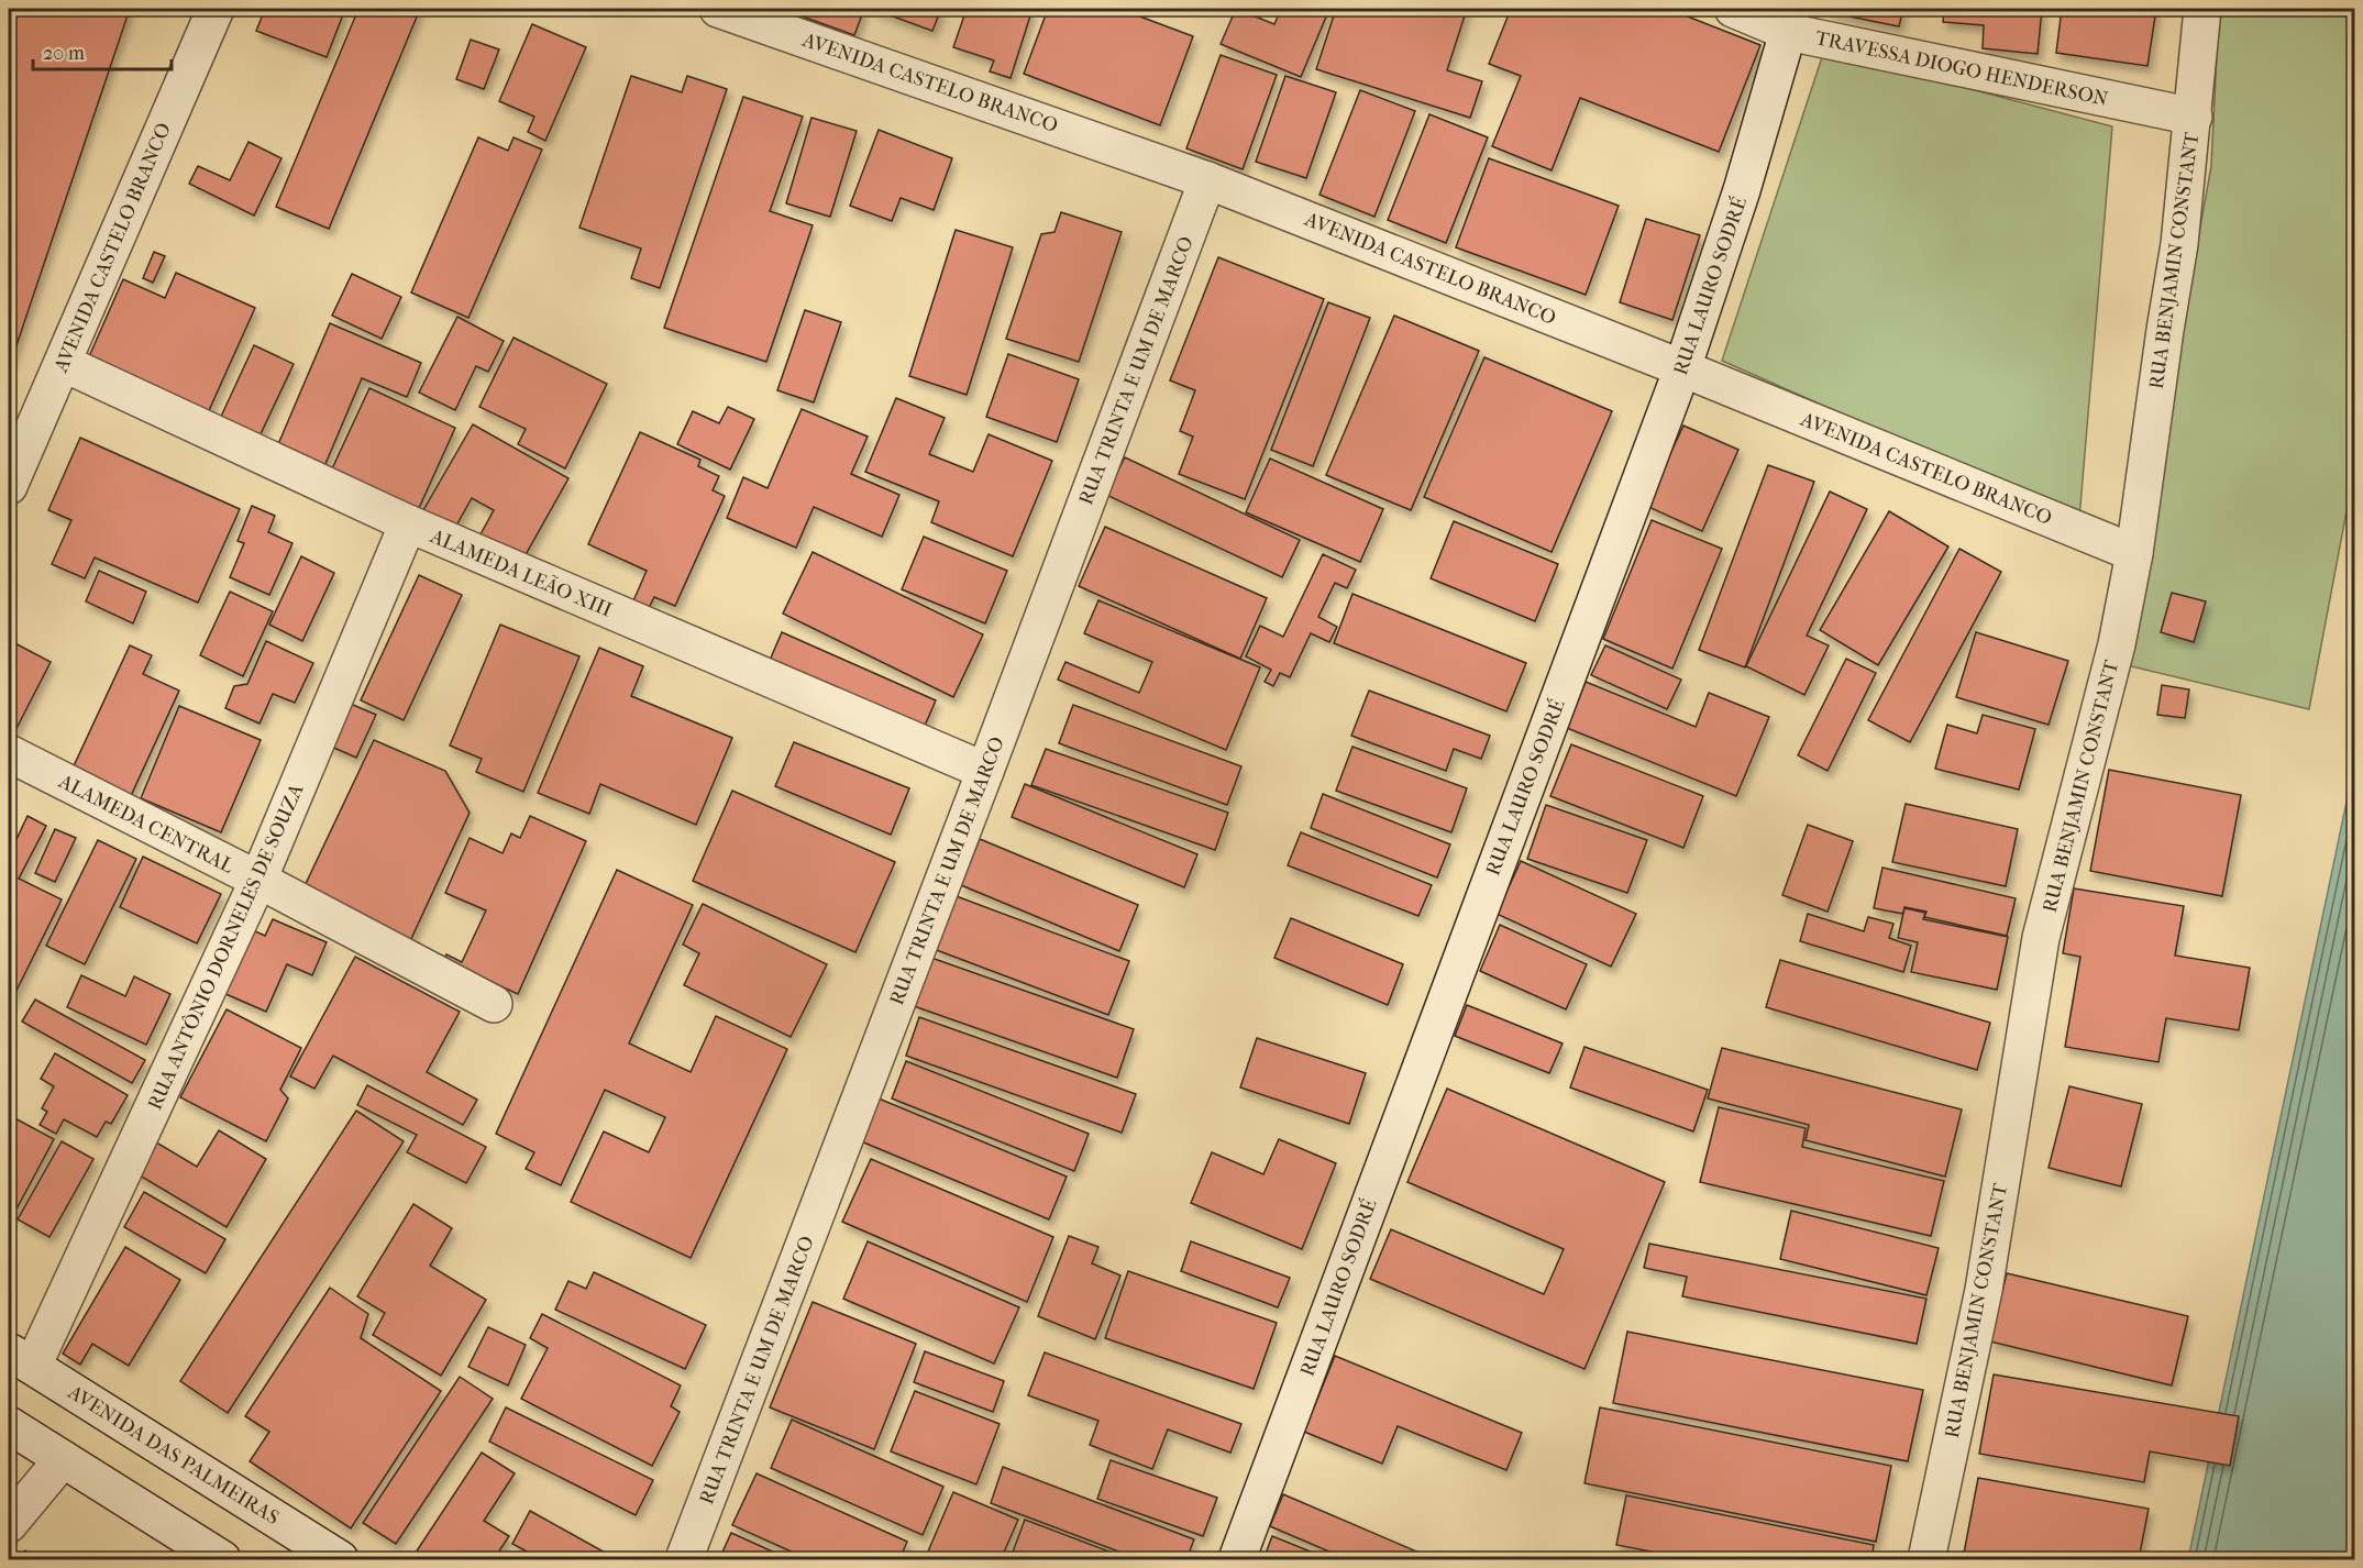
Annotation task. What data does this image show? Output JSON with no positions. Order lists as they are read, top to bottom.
{
  "streets": {
    "street": [
      "TRAVESSA DIOGO HENDERSON",
      "AVENIDA CASTELO BRANCO",
      "RUA BENJAMIN CONSTANT",
      "RUA LAURO SODRÉ",
      "RUA TRINTA E UM DE MARCO",
      "ALAMEDA LEÃO XIII",
      "ALAMEDA CENTRAL",
      "RUA ANTÔNIO DORNELES DE SOUZA",
      "AVENIDA DAS PALMEIRAS"
    ]
  },
  "crossings": [
    ["TRAVESSA DIOGO HENDERSON", "RUA BENJAMIN CONSTANT"],
    ["TRAVESSA DIOGO HENDERSON", "RUA LAURO SODRÉ"],
    ["AVENIDA CASTELO BRANCO", "RUA BENJAMIN CONSTANT"],
    ["AVENIDA CASTELO BRANCO", "RUA LAURO SODRÉ"],
    ["AVENIDA CASTELO BRANCO", "RUA TRINTA E UM DE MARCO"],
    ["AVENIDA CASTELO BRANCO", "ALAMEDA LEÃO XIII"],
    ["RUA TRINTA E UM DE MARCO", "ALAMEDA LEÃO XIII"],
    ["ALAMEDA LEÃO XIII", "RUA ANTÔNIO DORNELES DE SOUZA"],
    ["ALAMEDA CENTRAL", "RUA ANTÔNIO DORNELES DE SOUZA"],
    ["RUA ANTÔNIO DORNELES DE SOUZA", "AVENIDA DAS PALMEIRAS"]
  ],
  "scale_bar": "20 m"
}
